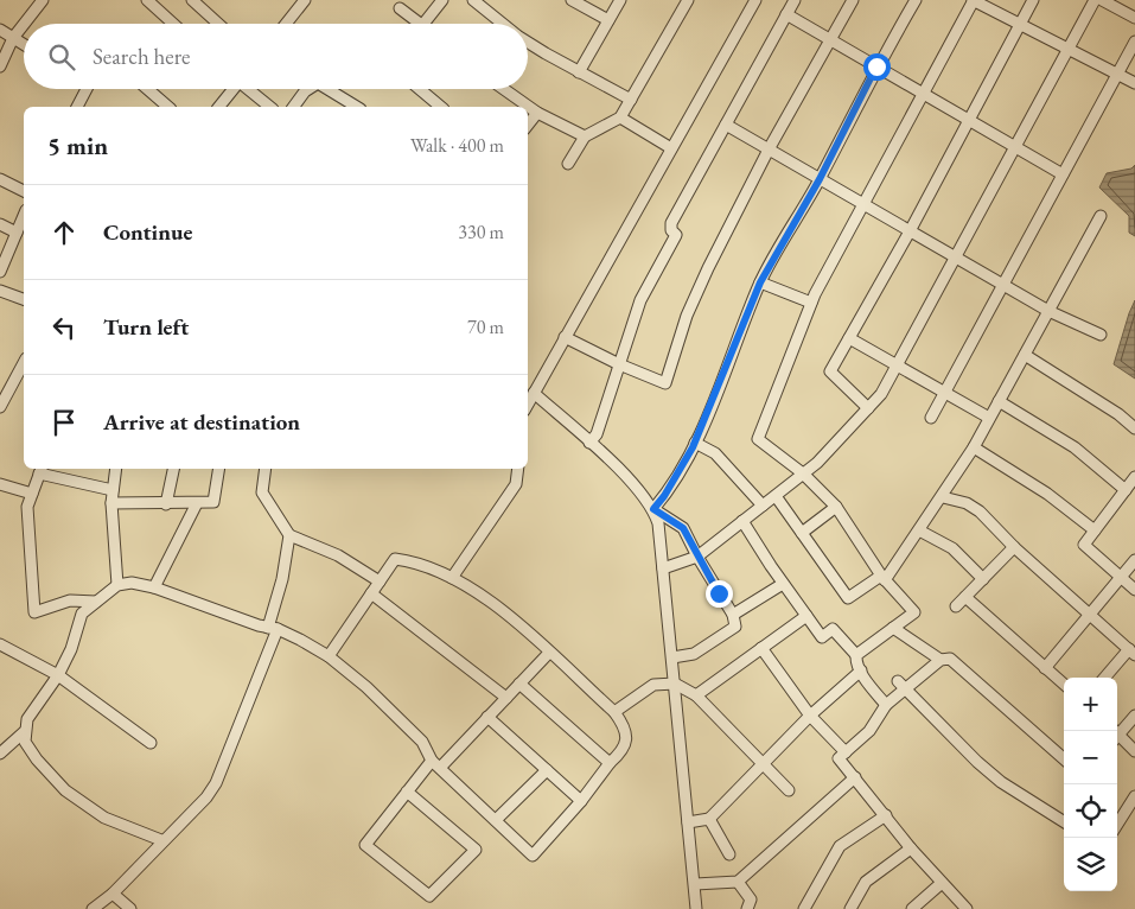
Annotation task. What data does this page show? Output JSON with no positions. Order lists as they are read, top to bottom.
{
  "page": {
    "search": "Search here",
    "heading": ["5 min", "Walk · 400 m"],
    "list": [
      ["Continue", "330 m"],
      ["Turn left", "70 m"],
      "Arrive at destination"
    ],
    "map_buttons": ["+", "−"]
  }
}
